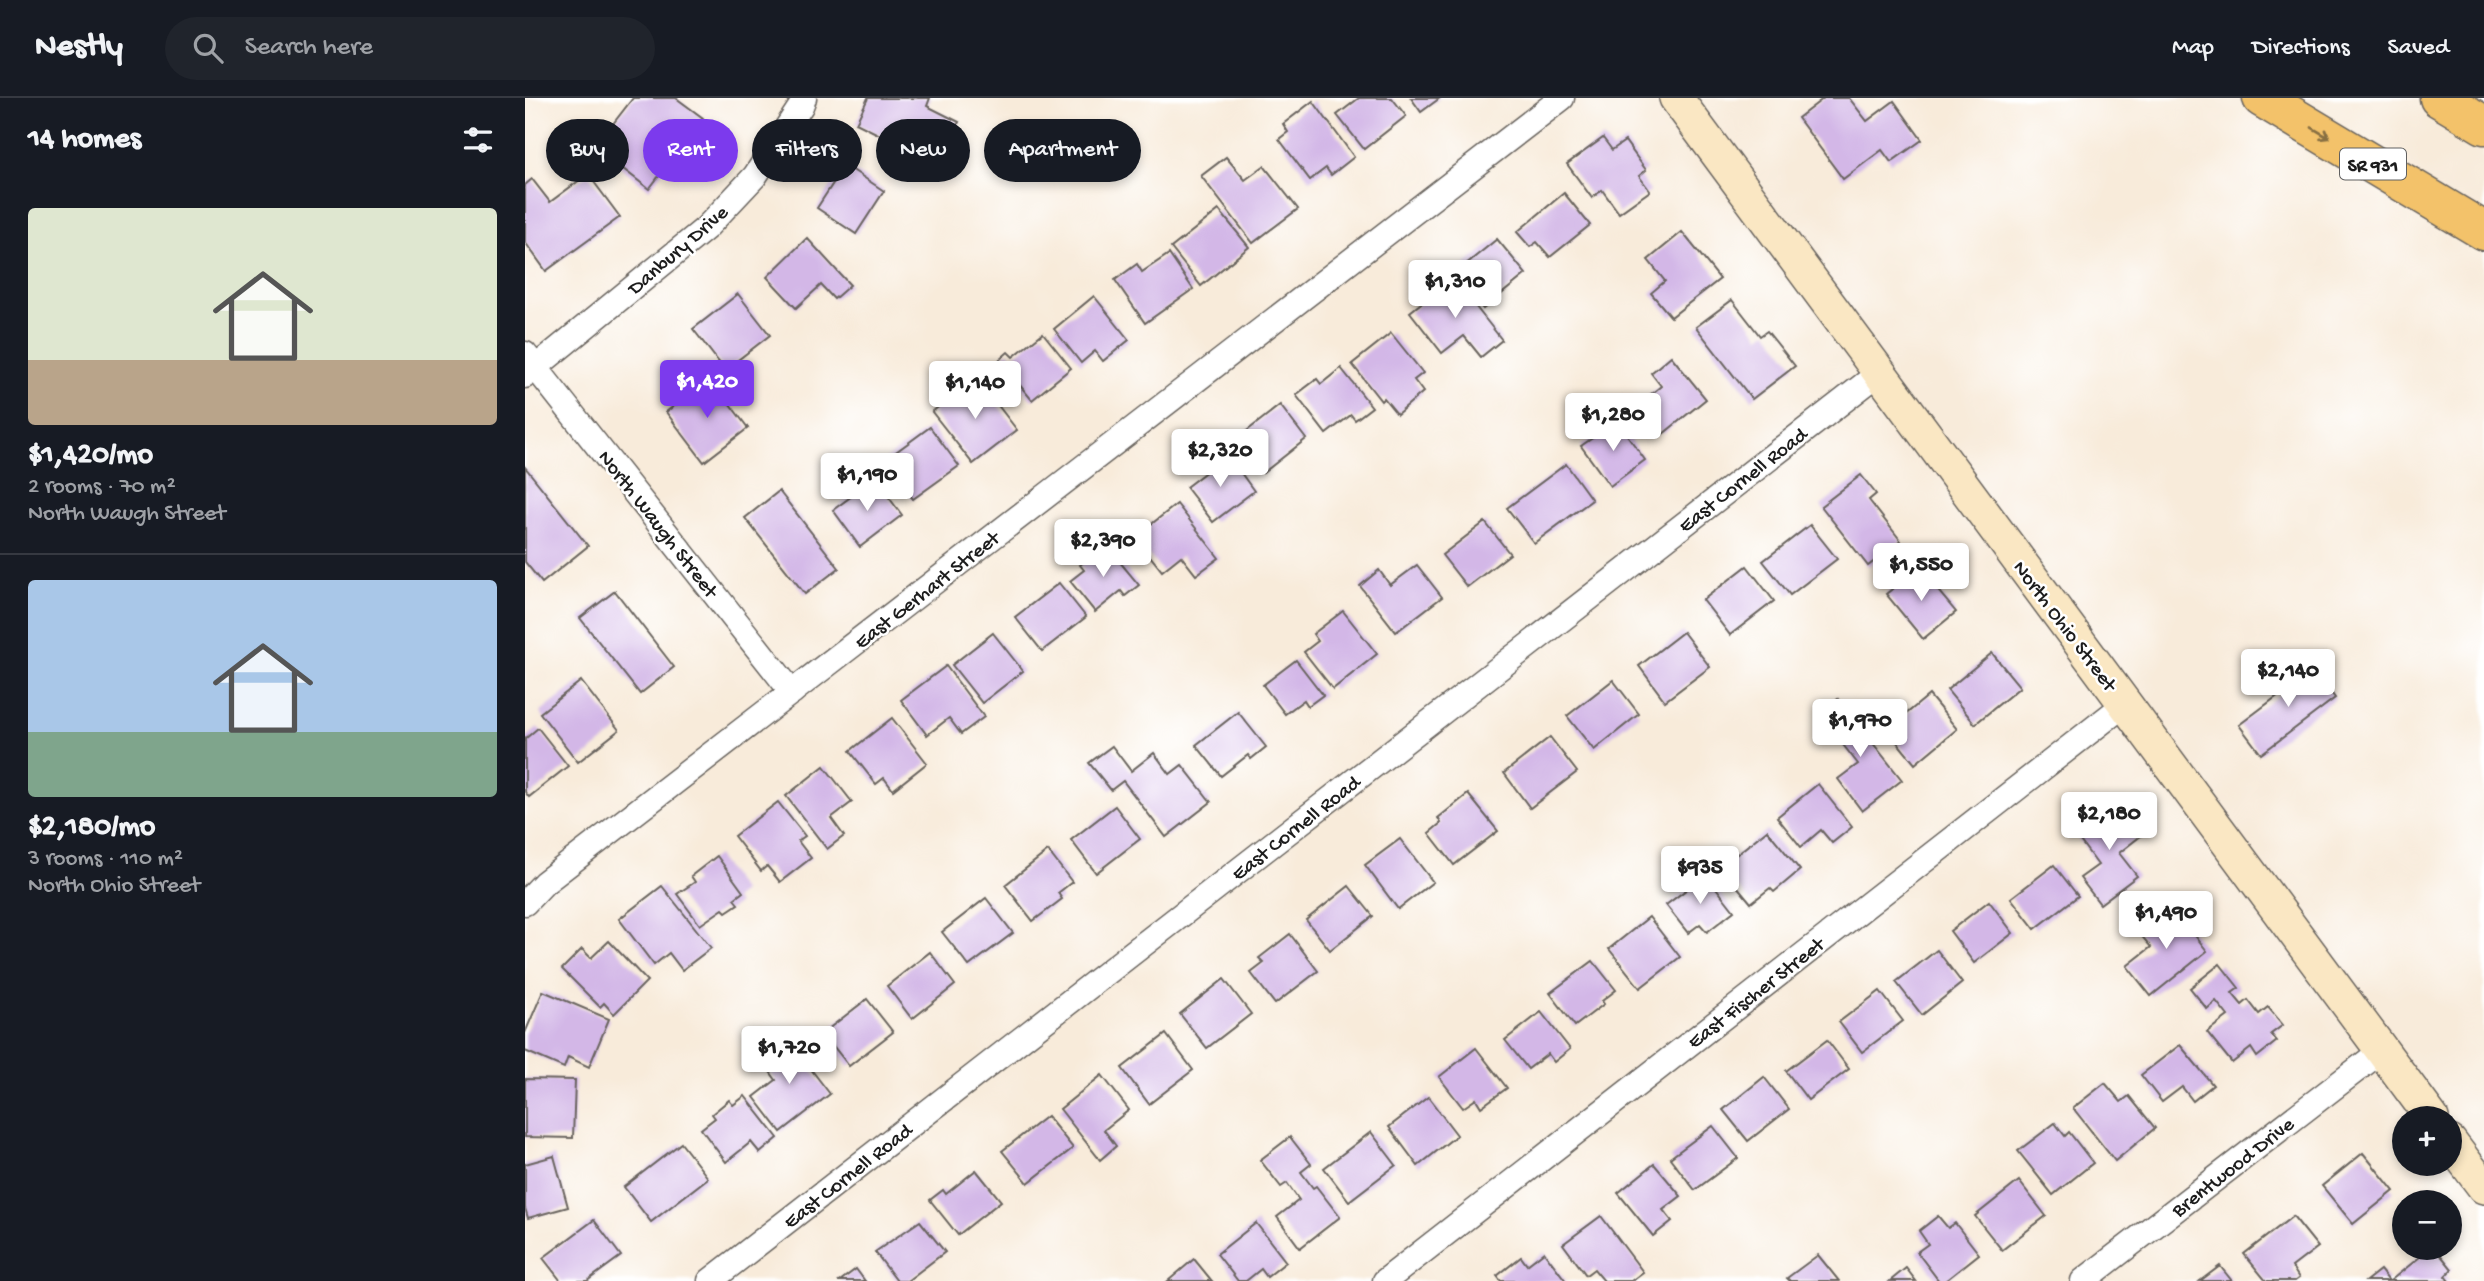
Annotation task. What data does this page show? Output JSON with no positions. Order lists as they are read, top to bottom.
{
  "streets": {
    "main road": ["SR 931"],
    "street": [
      "Danbury Drive",
      "East Cornell Road",
      "North Waugh Street",
      "East Gerhart Street",
      "North Ohio Street",
      "East Fischer Street",
      "Brentwood Drive"
    ]
  },
  "crossings": [
    ["Danbury Drive", "North Waugh Street"],
    ["East Cornell Road", "North Ohio Street"],
    ["North Waugh Street", "East Gerhart Street"],
    ["North Ohio Street", "East Fischer Street"],
    ["North Ohio Street", "Brentwood Drive"]
  ],
  "page": {
    "header": "Nestly",
    "search": "Search here",
    "nav": ["Map", "Directions", "Saved"],
    "heading": "14 homes",
    "chip": [
      "Buy",
      "Rent",
      "Filters",
      "New",
      "Apartment"
    ],
    "list": [
      {
        "name": "$1,420/mo",
        "note": "2 rooms · 70 m² · North Waugh Street"
      },
      {
        "name": "$2,180/mo",
        "note": "3 rooms · 110 m² · North Ohio Street"
      }
    ],
    "price": [
      "$1,310",
      "$1,420",
      "$1,140",
      "$1,280",
      "$2,320",
      "$1,190",
      "$2,390",
      "$1,550",
      "$2,140",
      "$1,970",
      "$2,180",
      "$935",
      "$1,490",
      "$1,720"
    ],
    "map_buttons": ["+", "−"]
  }
}
